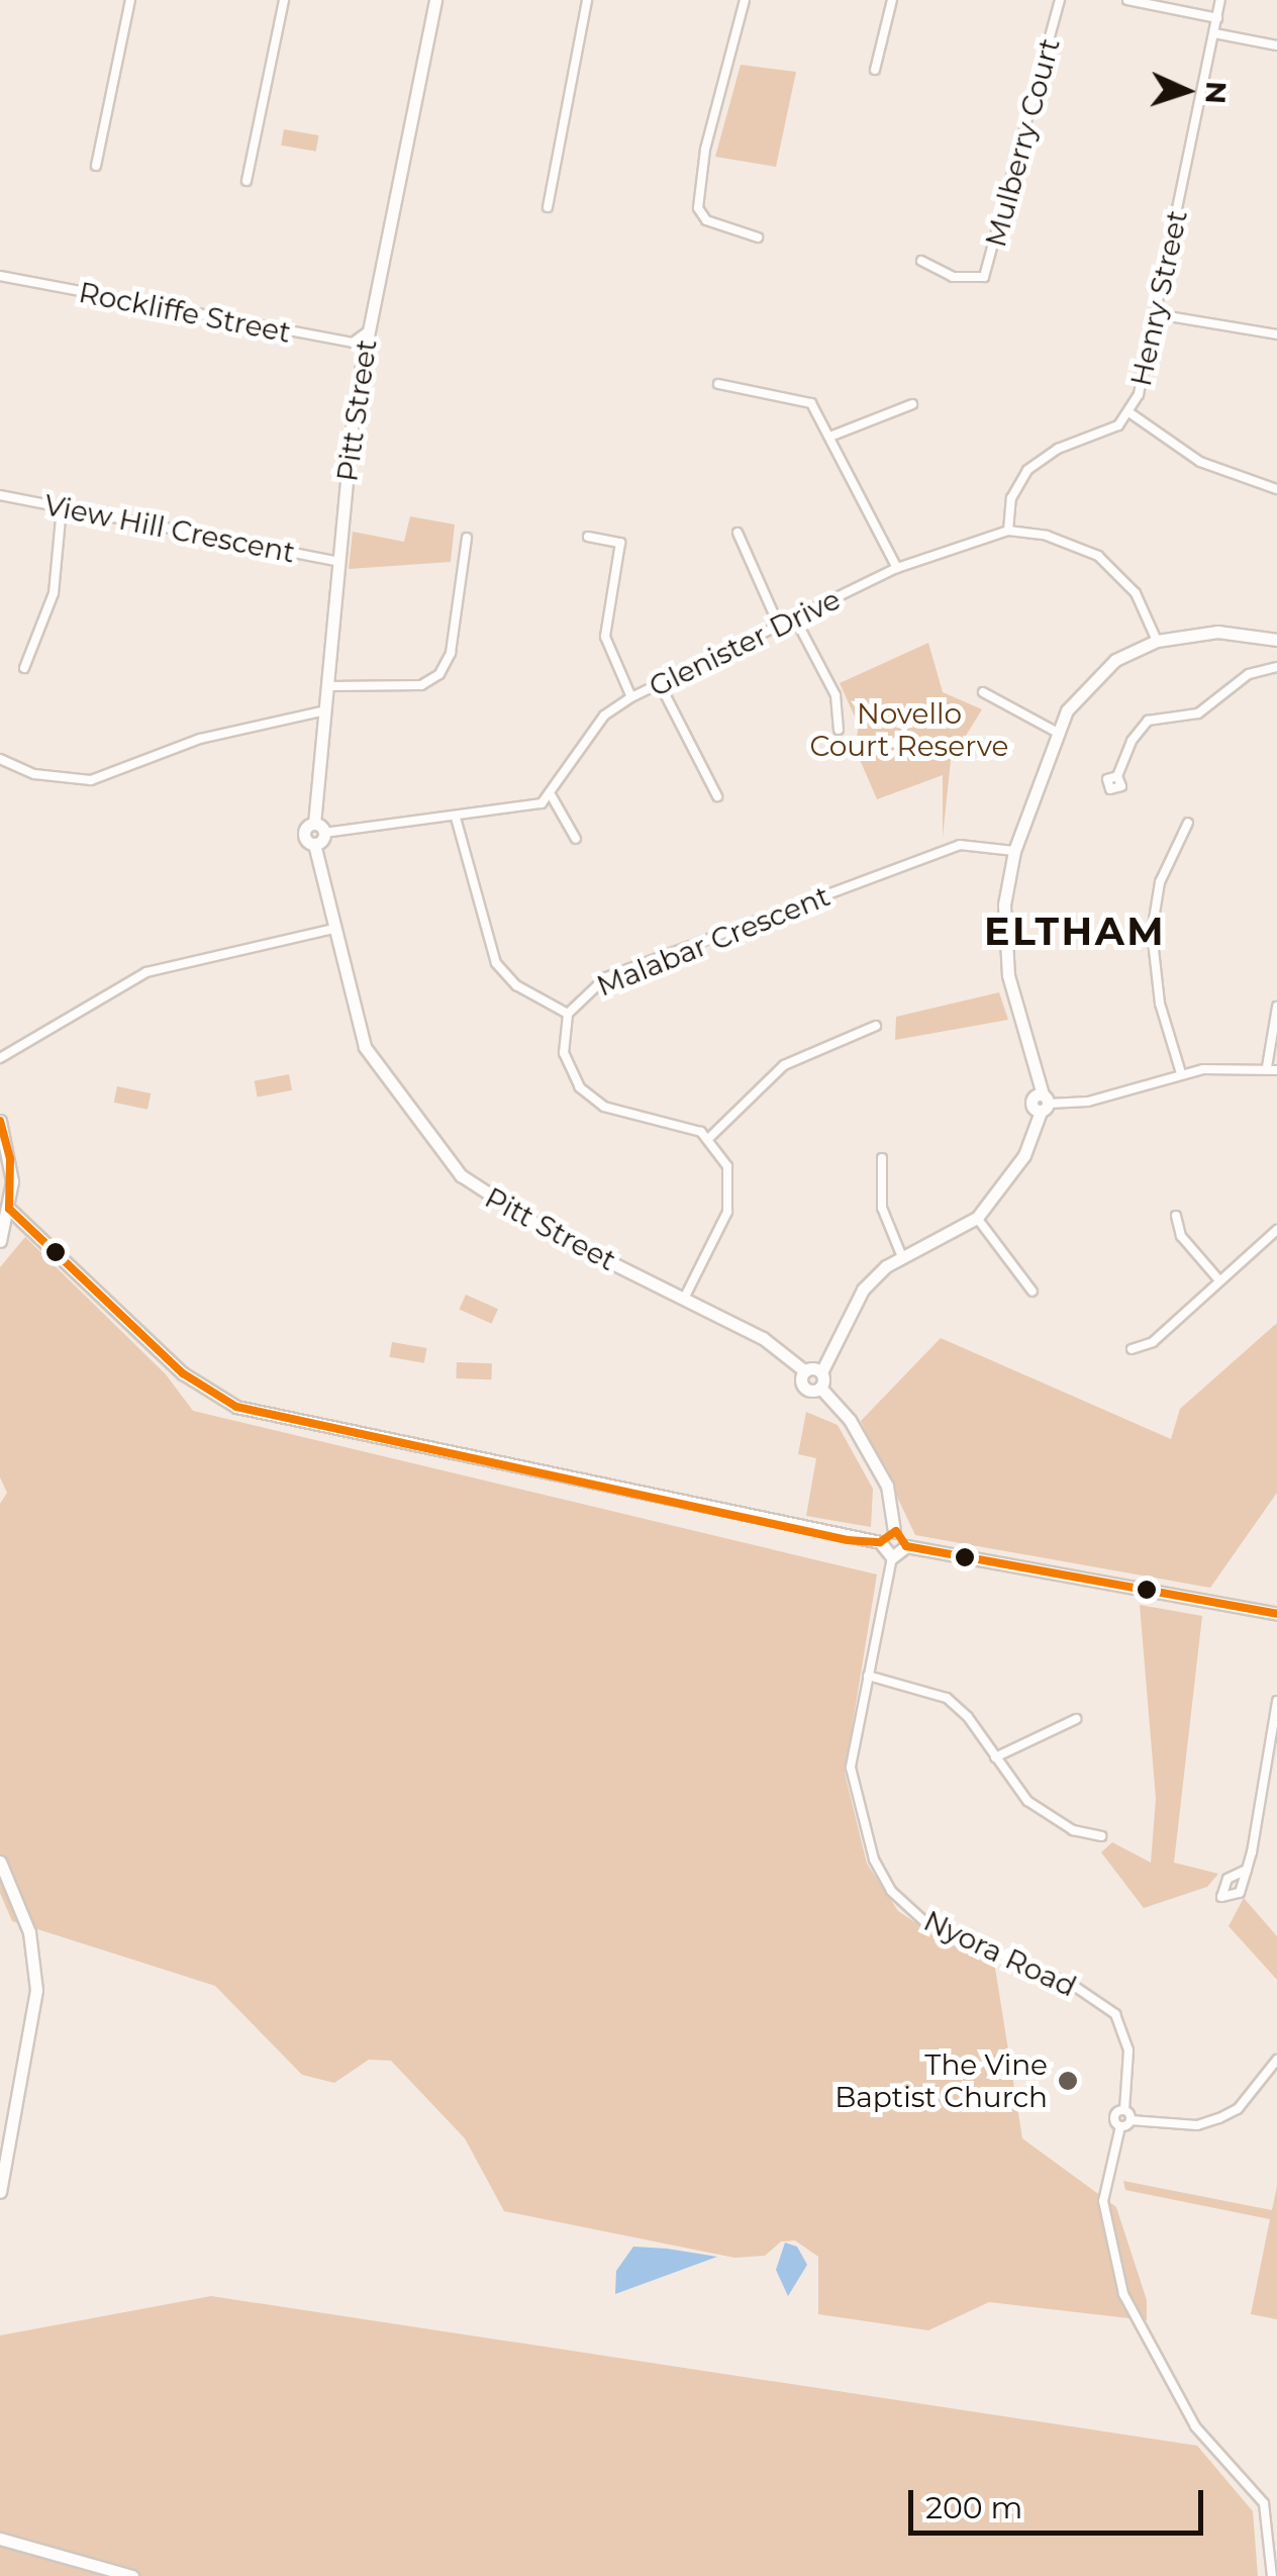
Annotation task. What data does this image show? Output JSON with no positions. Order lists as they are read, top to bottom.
{
  "streets": {
    "street": [
      "Mulberry Court",
      "Henry Street",
      "Rockliffe Street",
      "Pitt Street",
      "View Hill Crescent",
      "Glenister Drive",
      "Malabar Crescent",
      "Nyora Road"
    ]
  },
  "crossings": [
    ["Henry Street", "Glenister Drive"],
    ["Rockliffe Street", "Pitt Street"],
    ["Pitt Street", "View Hill Crescent"]
  ],
  "districts": ["ELTHAM"],
  "parks": ["Novello Court Reserve"],
  "places": ["The Vine Baptist Church"],
  "scale_bar": "200 m",
  "north": "right"
}
